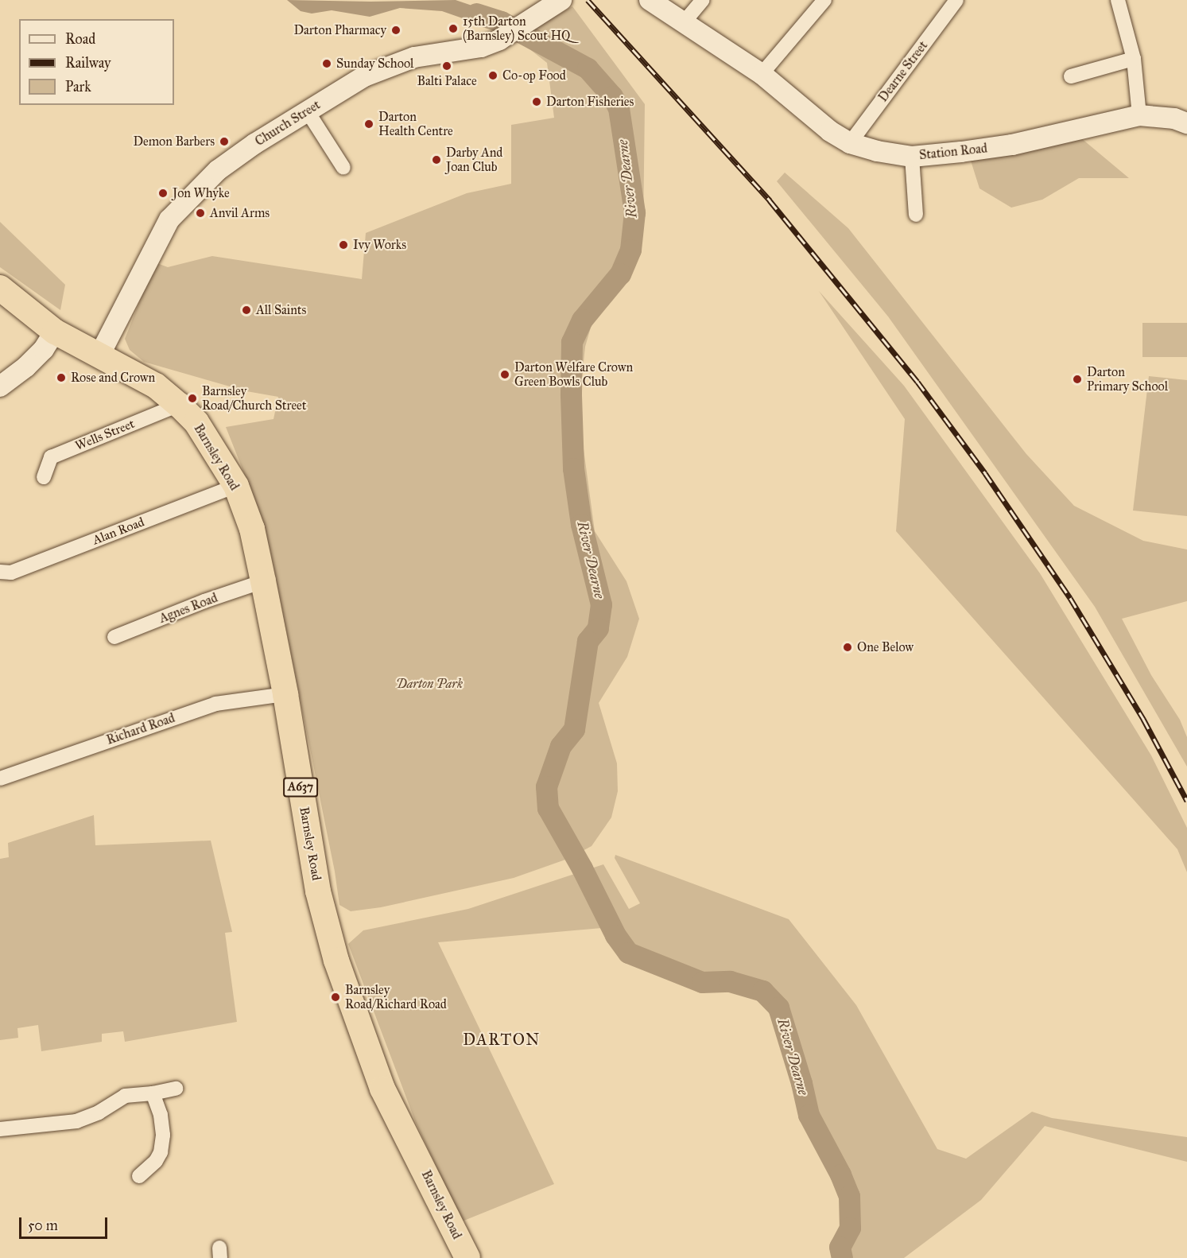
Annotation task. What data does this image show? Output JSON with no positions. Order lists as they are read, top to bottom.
{
  "streets": {
    "highway": ["Barnsley Road", "A637"],
    "main road": ["Church Street", "Station Road"],
    "street": [
      "Dearne Street",
      "Wells Street",
      "Alan Road",
      "Agnes Road",
      "Richard Road"
    ]
  },
  "crossings": [
    ["Dearne Street", "Station Road"],
    ["Church Street", "Barnsley Road"],
    ["Church Street", "A637"],
    ["Wells Street", "Barnsley Road"],
    ["Barnsley Road", "Alan Road"],
    ["Barnsley Road", "Agnes Road"],
    ["Barnsley Road", "Richard Road"],
    ["Barnsley Road", "A637"]
  ],
  "districts": ["DARTON"],
  "water": ["River Dearne"],
  "parks": ["Darton Park"],
  "places": [
    "15th Darton (Barnsley) Scout HQ",
    "Darton Pharmacy",
    "Sunday School",
    "Balti Palace",
    "Co-op Food",
    "Darton Fisheries",
    "Darton Health Centre",
    "Demon Barbers",
    "Darby And Joan Club",
    "Jon Whyke",
    "Anvil Arms",
    "Ivy Works",
    "All Saints",
    "Darton Welfare Crown Green Bowls Club",
    "Rose and Crown",
    "Darton Primary School",
    "Barnsley Road/Church Street",
    "One Below",
    "Barnsley Road/Richard Road"
  ],
  "legend": ["Road", "Railway", "Park"],
  "scale_bar": "50 m"
}
